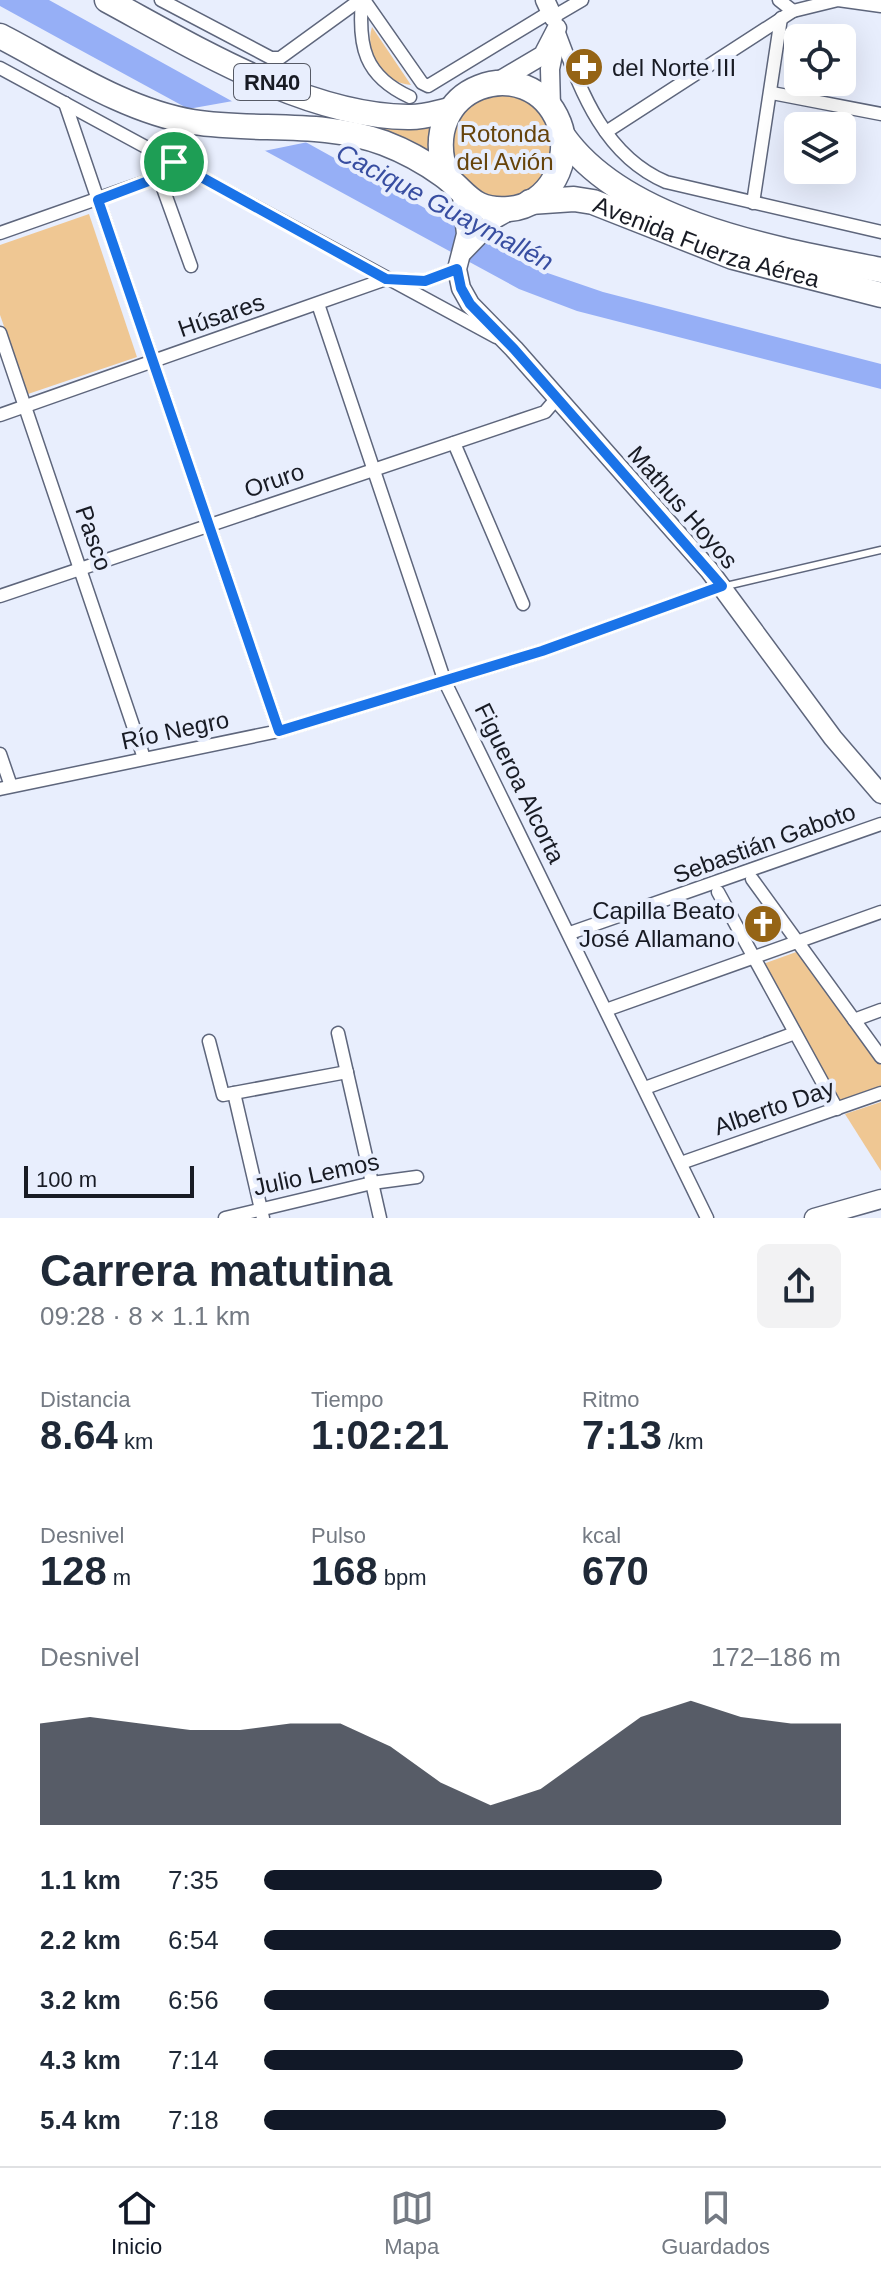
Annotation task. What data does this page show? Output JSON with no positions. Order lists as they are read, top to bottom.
{
  "streets": {
    "highway": ["RN40", "Avenida Fuerza Aérea"],
    "main road": ["Mathus Hoyos"],
    "street": [
      "Húsares",
      "Oruro",
      "Pasco",
      "Río Negro",
      "Figueroa Alcorta",
      "Sebastián Gaboto",
      "Alberto Day",
      "Julio Lemos"
    ]
  },
  "crossings": [
    ["RN40", "Avenida Fuerza Aérea"],
    ["Húsares", "Mathus Hoyos"],
    ["Húsares", "Pasco"],
    ["Húsares", "Figueroa Alcorta"],
    ["Oruro", "Mathus Hoyos"],
    ["Oruro", "Pasco"],
    ["Oruro", "Figueroa Alcorta"],
    ["Mathus Hoyos", "Río Negro"],
    ["Pasco", "Río Negro"],
    ["Río Negro", "Figueroa Alcorta"],
    ["Figueroa Alcorta", "Sebastián Gaboto"],
    ["Figueroa Alcorta", "Alberto Day"]
  ],
  "water": ["Cacique Guaymallén"],
  "parks": ["Rotonda del Avión"],
  "places": {
    "pharmacy": ["del Norte III"],
    "church": ["Capilla Beato José Allamano"]
  },
  "scale_bar": "100 m",
  "page": {
    "scale": "100 m",
    "heading": ["Carrera matutina", "09:28 · 8 × 1.1 km"],
    "stats": [
      ["Distancia", "8.64 km"],
      ["Tiempo", "1:02:21"],
      ["Ritmo", "7:13 /km"],
      ["Desnivel", "128 m"],
      ["Pulso", "168 bpm"],
      ["kcal", "670"]
    ],
    "chart": ["Desnivel", "172–186 m"],
    "list": [
      {
        "name": "1.1 km",
        "note": "7:35"
      },
      {
        "name": "2.2 km",
        "note": "6:54"
      },
      {
        "name": "3.2 km",
        "note": "6:56"
      },
      {
        "name": "4.3 km",
        "note": "7:14"
      },
      {
        "name": "5.4 km",
        "note": "7:18"
      }
    ],
    "tabs": ["Inicio", "Mapa", "Guardados"]
  }
}
